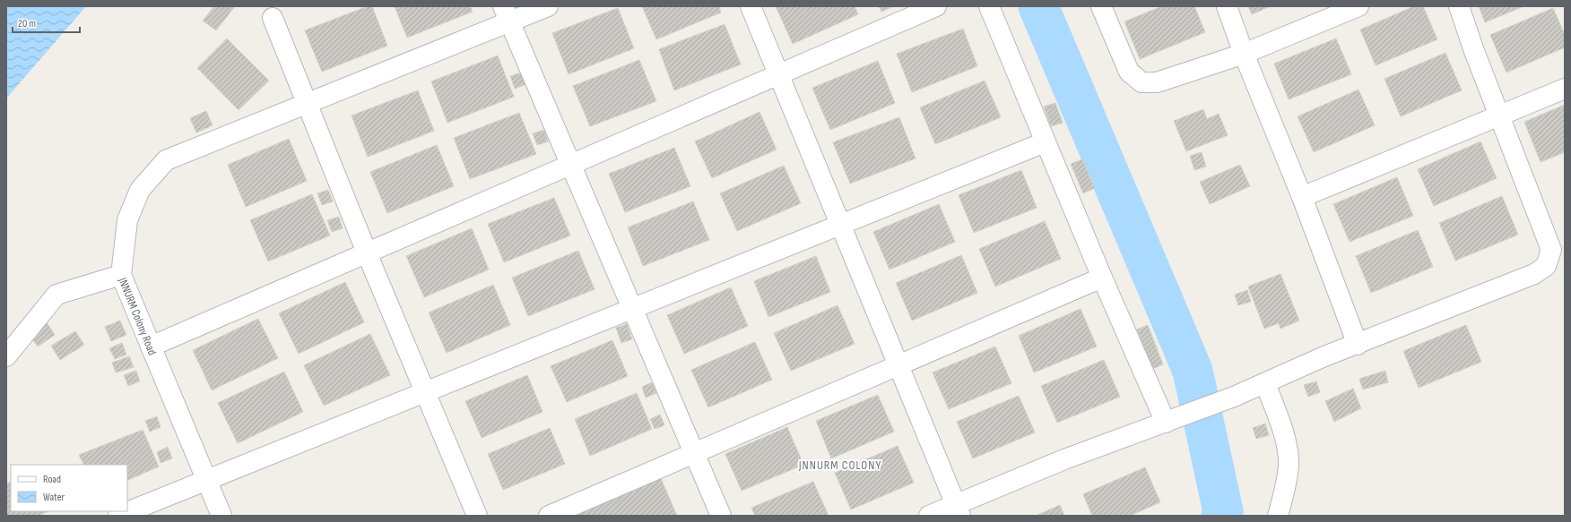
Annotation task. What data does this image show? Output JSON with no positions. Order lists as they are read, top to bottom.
{
  "streets": {
    "street": ["JNNURM Colony Road"]
  },
  "districts": ["JNNURM COLONY"],
  "legend": ["Road", "Water"],
  "scale_bar": "20 m"
}
